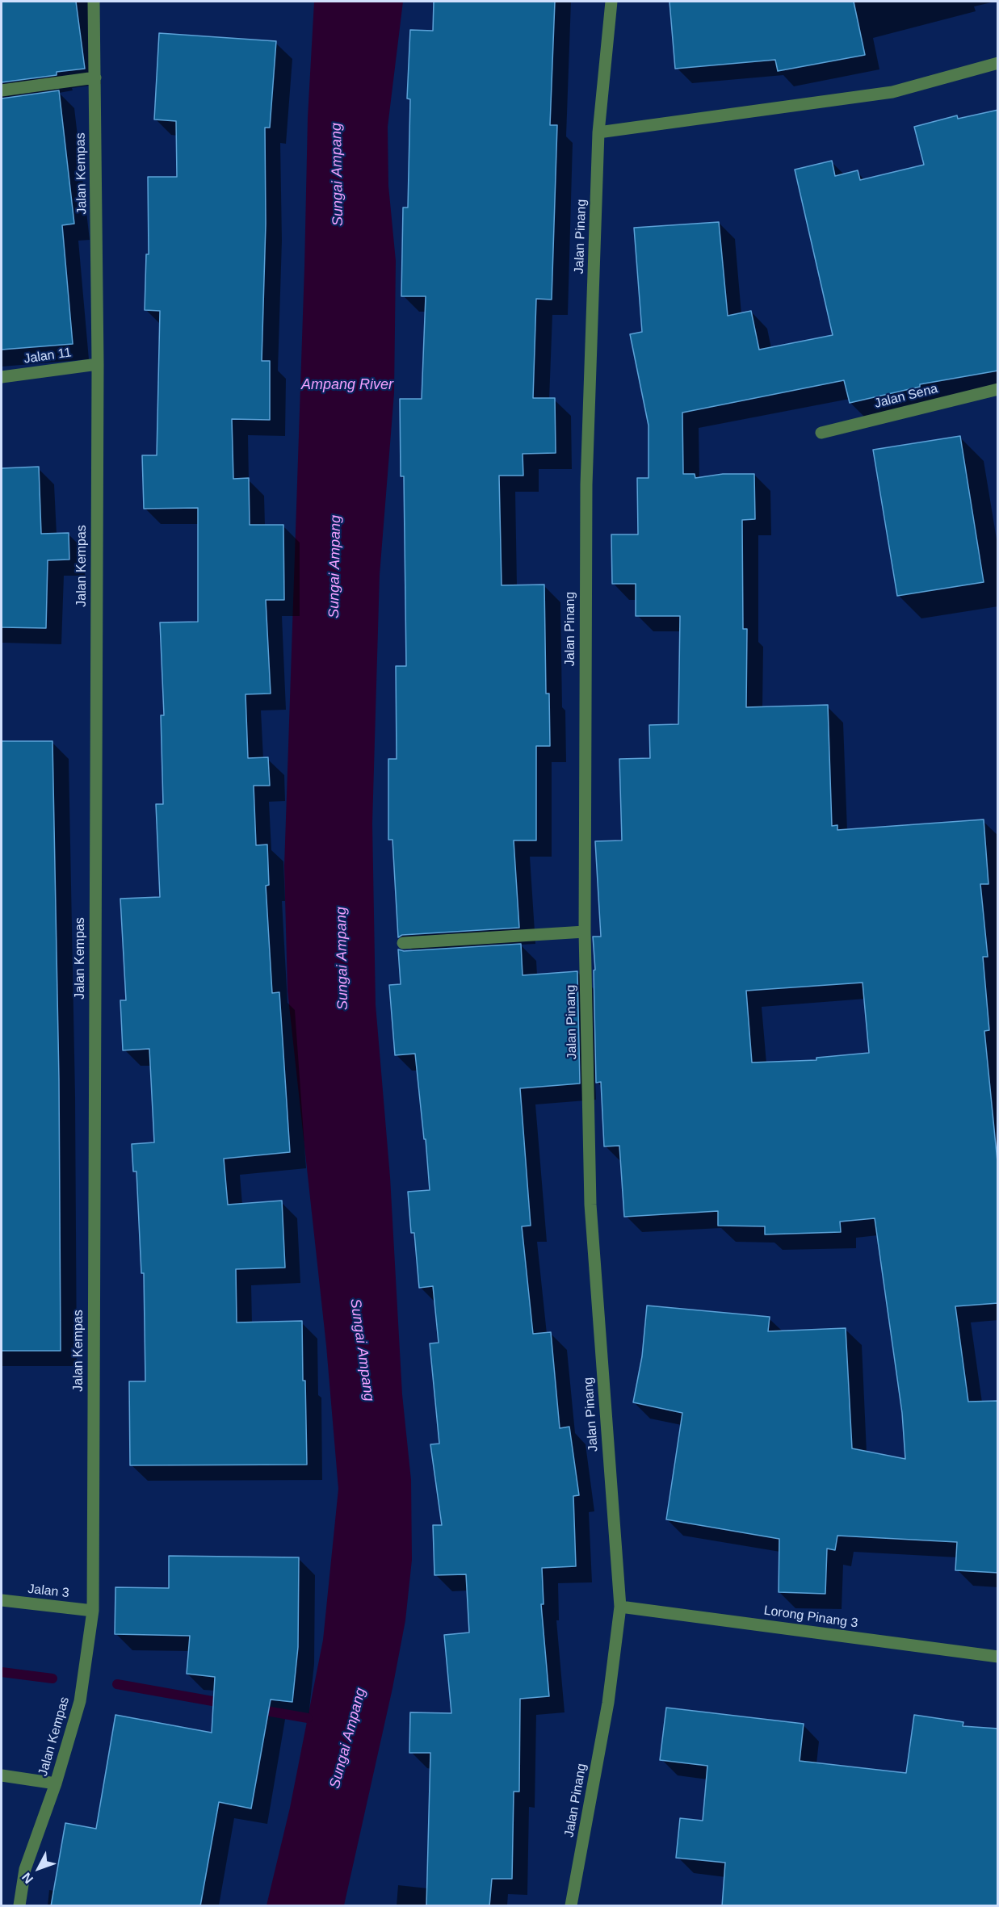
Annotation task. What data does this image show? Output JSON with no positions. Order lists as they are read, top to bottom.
{
  "streets": {
    "street": [
      "Jalan Kempas",
      "Jalan Pinang",
      "Jalan 11",
      "Jalan Sena",
      "Jalan 3",
      "Lorong Pinang 3"
    ]
  },
  "crossings": [
    ["Jalan Kempas", "Jalan 11"],
    ["Jalan Kempas", "Jalan 3"],
    ["Jalan Pinang", "Lorong Pinang 3"]
  ],
  "water": ["Sungai Ampang", "Ampang River"],
  "north": "bottom left"
}
